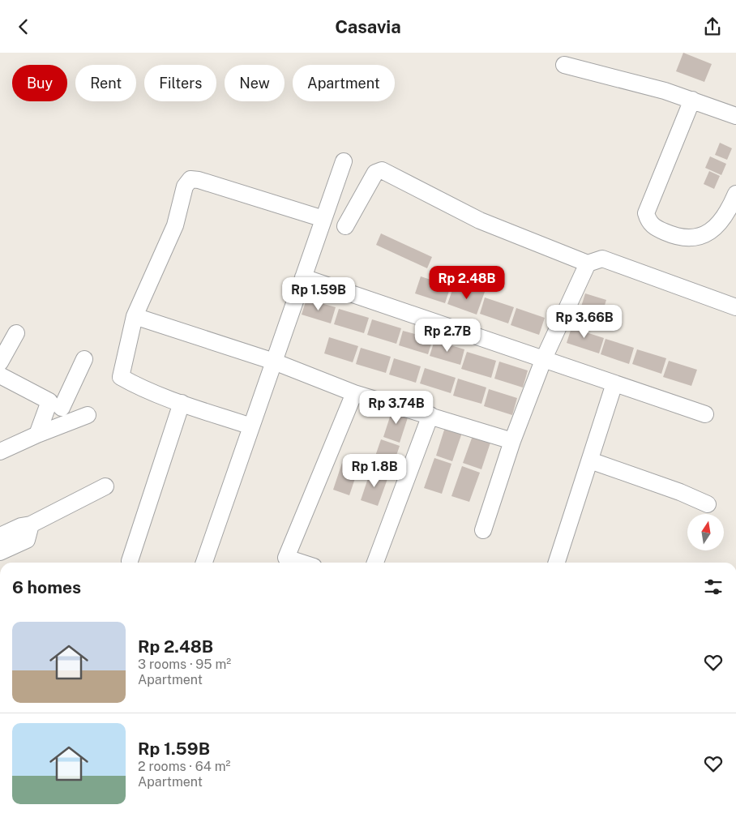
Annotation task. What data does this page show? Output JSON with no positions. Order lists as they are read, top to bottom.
{
  "north": "top",
  "page": {
    "header": "Casavia",
    "chip": [
      "Buy",
      "Rent",
      "Filters",
      "New",
      "Apartment"
    ],
    "price": [
      "Rp 2.48B",
      "Rp 1.59B",
      "Rp 3.66B",
      "Rp 2.7B",
      "Rp 3.74B",
      "Rp 1.8B"
    ],
    "heading": "6 homes",
    "list": [
      {
        "name": "Rp 2.48B",
        "note": "3 rooms · 95 m² · Apartment"
      },
      {
        "name": "Rp 1.59B",
        "note": "2 rooms · 64 m² · Apartment"
      }
    ]
  }
}
